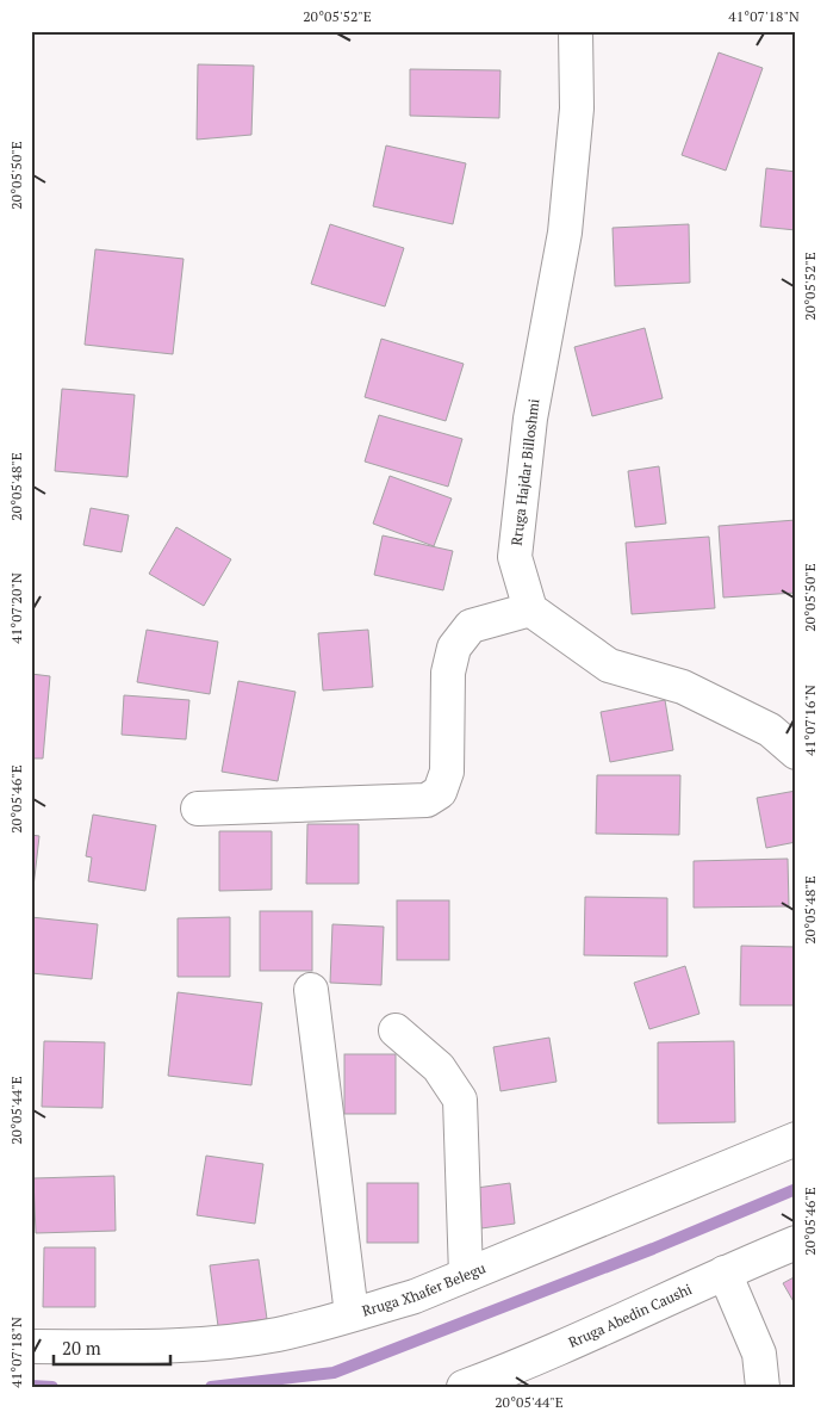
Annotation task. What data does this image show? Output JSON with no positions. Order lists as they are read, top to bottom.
{
  "streets": {
    "street": ["Rruga Hajdar Billoshmi", "Rruga Xhafer Belegu", "Rruga Abedin Caushi"]
  },
  "scale_bar": "20 m",
  "coordinates": [
    "20°05'52\"E",
    "41°07'18\"N",
    "20°05'50\"E",
    "20°05'48\"E",
    "41°07'20\"N",
    "41°07'16\"N",
    "20°05'46\"E",
    "20°05'44\"E"
  ]
}
